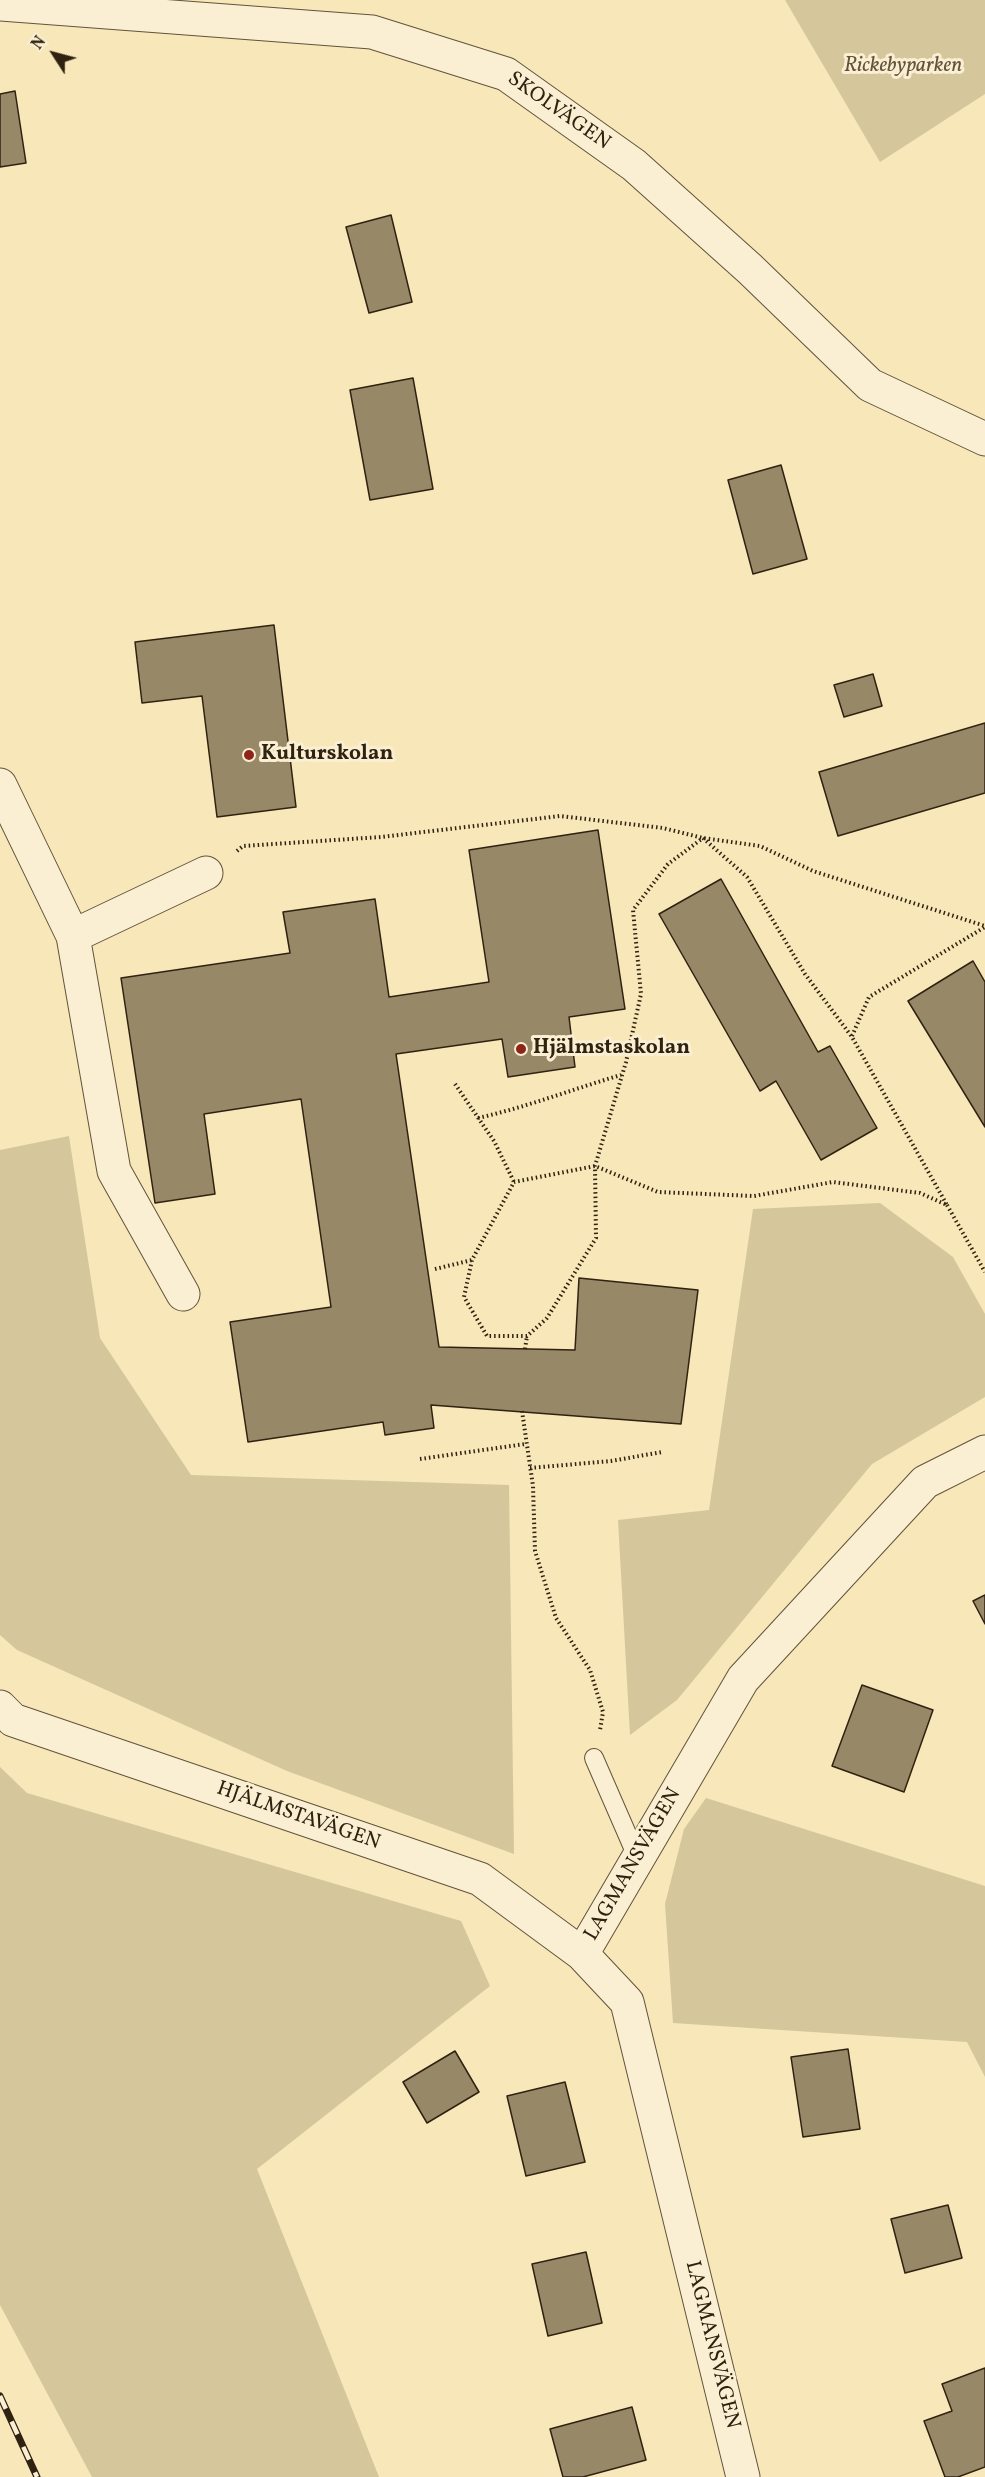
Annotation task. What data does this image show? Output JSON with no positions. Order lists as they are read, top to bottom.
{
  "streets": {
    "street": ["SKOLVÄGEN", "HJÄLMSTAVÄGEN", "LAGMANSVÄGEN"]
  },
  "crossings": [
    ["HJÄLMSTAVÄGEN", "LAGMANSVÄGEN"]
  ],
  "parks": ["Rickebyparken"],
  "places": ["Kulturskolan", "Hjälmstaskolan"],
  "north": "top left"
}
